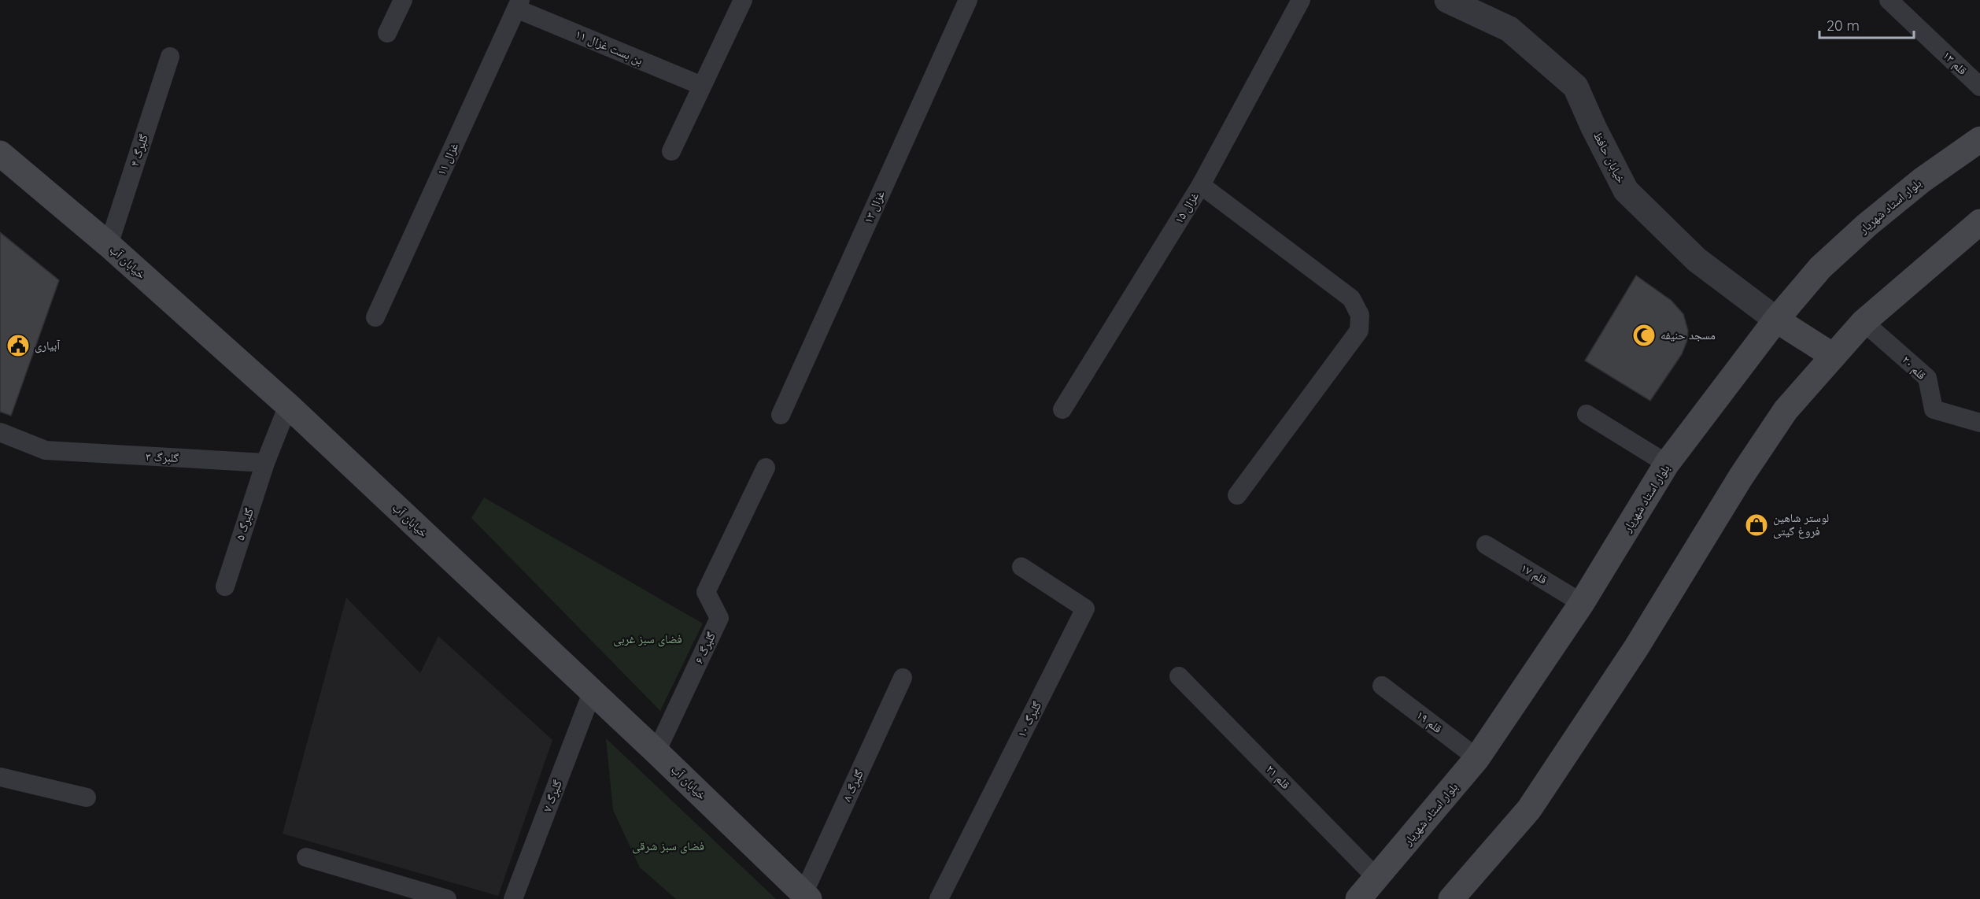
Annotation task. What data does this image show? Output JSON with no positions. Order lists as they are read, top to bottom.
{
  "streets": {
    "main road": ["بلوار استاد شهریار", "خیابان آب"],
    "street": ["خیابان حافظ"],
    "lane": [
      "بن بست غزال ۱۱",
      "قلم ۱۳",
      "گلبرگ ۴",
      "غزال ۱۱",
      "غزال ۱۳",
      "غزال ۱۵",
      "قلم ۲۰",
      "گلبرگ ۳",
      "گلبرگ ۵",
      "قلم ۱۷",
      "گلبرگ ۶",
      "گلبرگ ۱۰",
      "قلم ۱۹",
      "قلم ۲۱",
      "گلبرگ ۸",
      "گلبرگ ۷"
    ]
  },
  "crossings": [
    ["بن بست غزال ۱۱", "غزال ۱۱"],
    ["گلبرگ ۴", "خیابان آب"],
    ["خیابان حافظ", "بلوار استاد شهریار"],
    ["بلوار استاد شهریار", "قلم ۱۷"],
    ["بلوار استاد شهریار", "قلم ۱۹"],
    ["بلوار استاد شهریار", "قلم ۲۱"],
    ["خیابان آب", "گلبرگ ۶"],
    ["خیابان آب", "گلبرگ ۸"],
    ["خیابان آب", "گلبرگ ۷"],
    ["گلبرگ ۳", "گلبرگ ۵"]
  ],
  "parks": ["فضای سبز غربی", "فضای سبز شرقی"],
  "places": {
    "mosque": ["مسجد حنیفه"],
    "public building": ["آبیاری"],
    "shop": ["لوستر شاهین فروغ گیتی"]
  },
  "scale_bar": "20 m"
}
